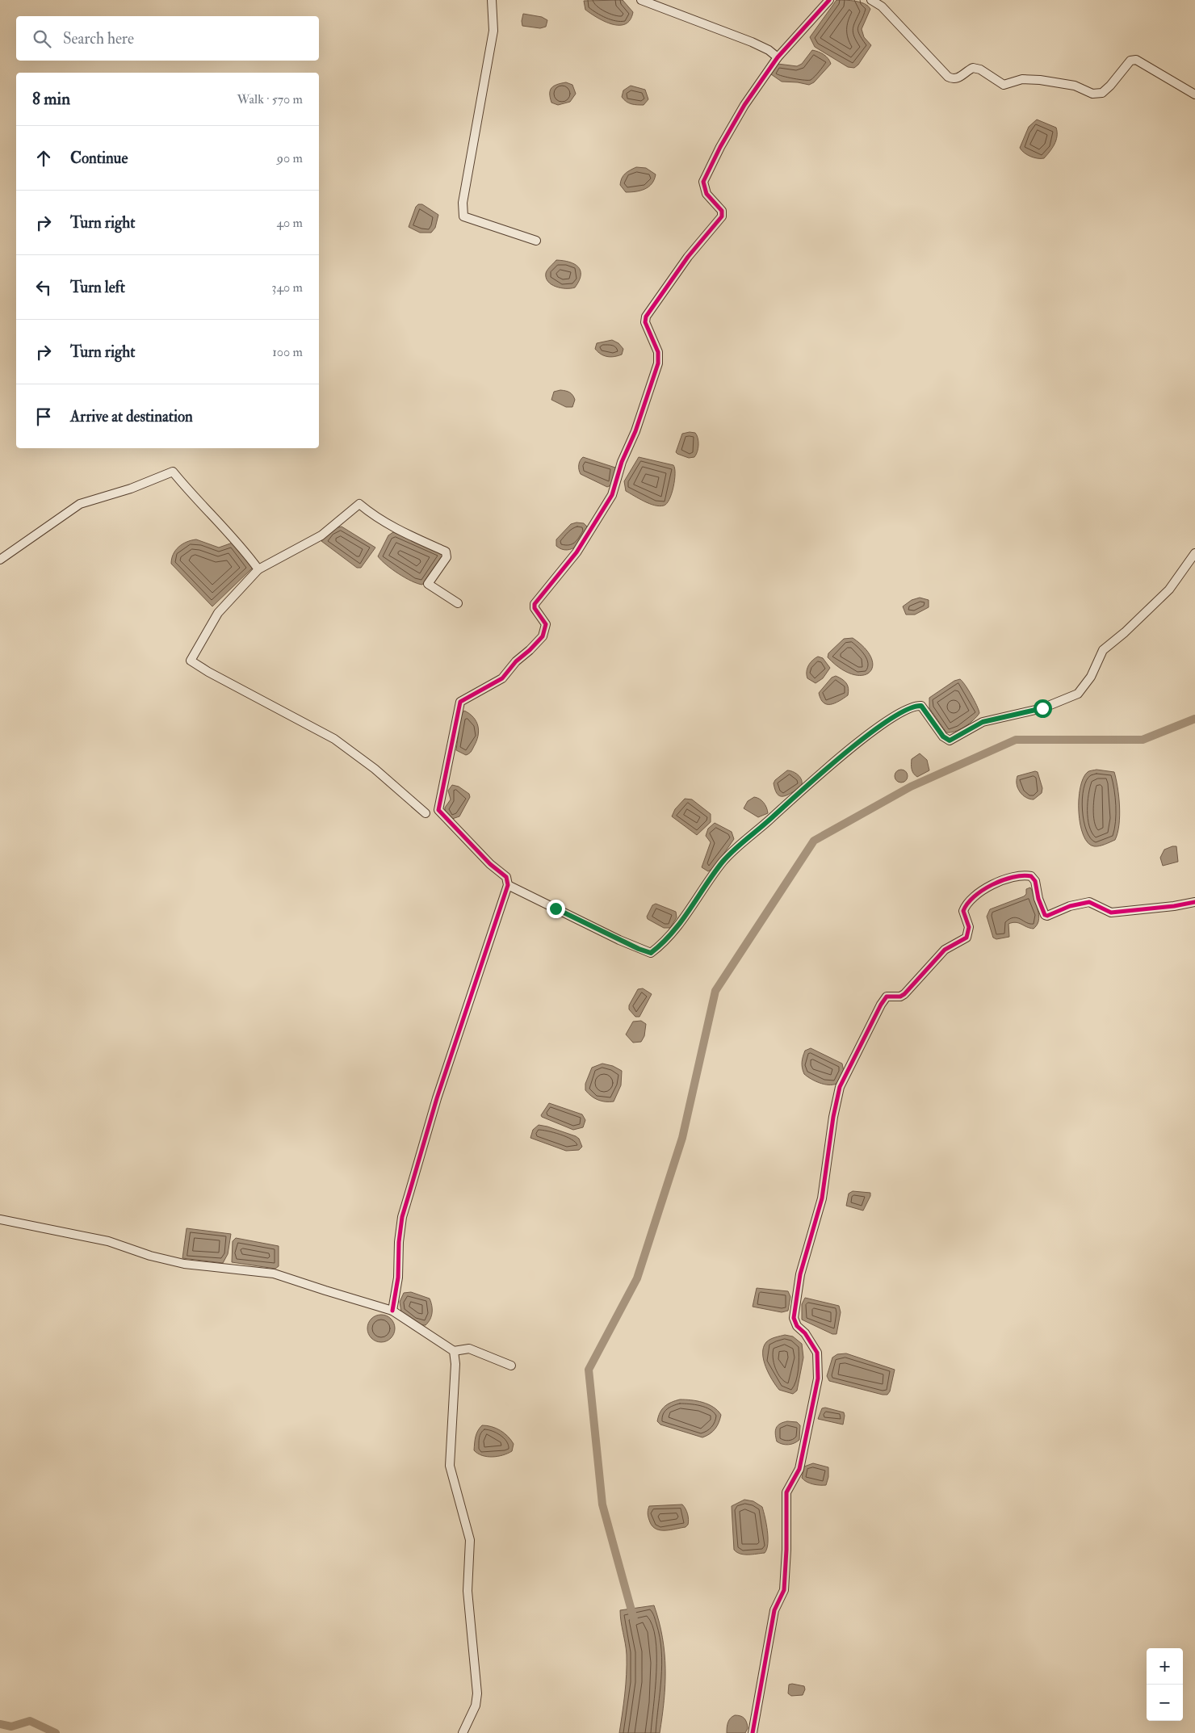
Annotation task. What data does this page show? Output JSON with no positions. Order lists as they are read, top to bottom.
{
  "page": {
    "search": "Search here",
    "heading": ["8 min", "Walk · 570 m"],
    "list": [
      ["Continue", "90 m"],
      ["Turn right", "40 m"],
      ["Turn left", "340 m"],
      ["Turn right", "100 m"],
      "Arrive at destination"
    ],
    "map_buttons": ["+", "−"]
  }
}
